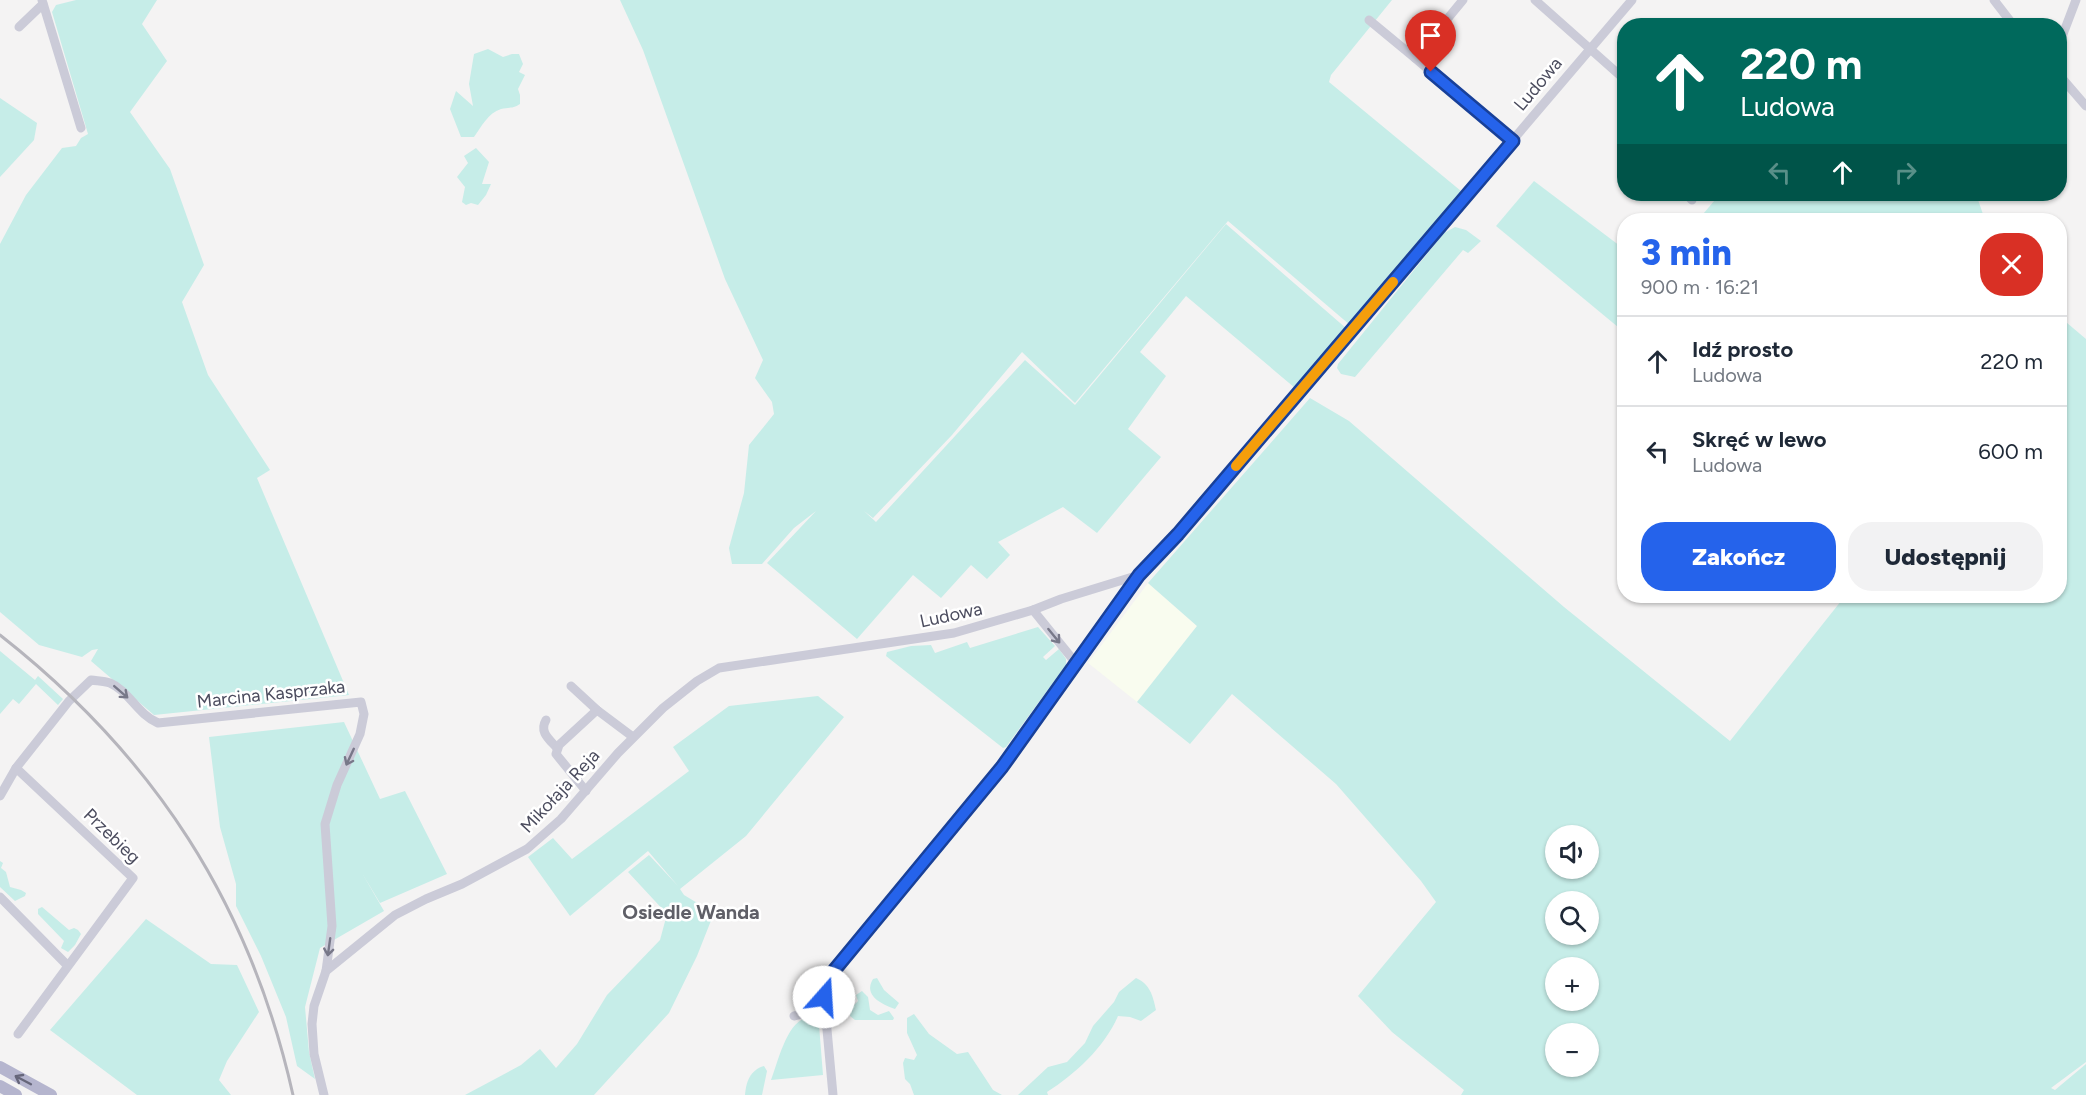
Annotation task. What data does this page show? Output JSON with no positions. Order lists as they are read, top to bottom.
{
  "streets": {
    "street": [
      "Ludowa",
      "Marcina Kasprzaka",
      "Mikołaja Reja",
      "Przebieg"
    ]
  },
  "crossings": [
    ["Ludowa", "Mikołaja Reja"],
    ["Marcina Kasprzaka", "Mikołaja Reja"],
    ["Marcina Kasprzaka", "Przebieg"]
  ],
  "districts": ["Osiedle Wanda"],
  "page": {
    "turn": ["220 m", "Ludowa"],
    "heading": ["3 min", "900 m · 16:21"],
    "list": [
      {
        "name": "Idź prosto",
        "note": "Ludowa",
        "value": "220 m"
      },
      {
        "name": "Skręć w lewo",
        "note": "Ludowa",
        "value": "600 m"
      }
    ],
    "buttons": ["Zakończ", "Udostępnij"],
    "map_buttons": ["+", "−"]
  }
}
